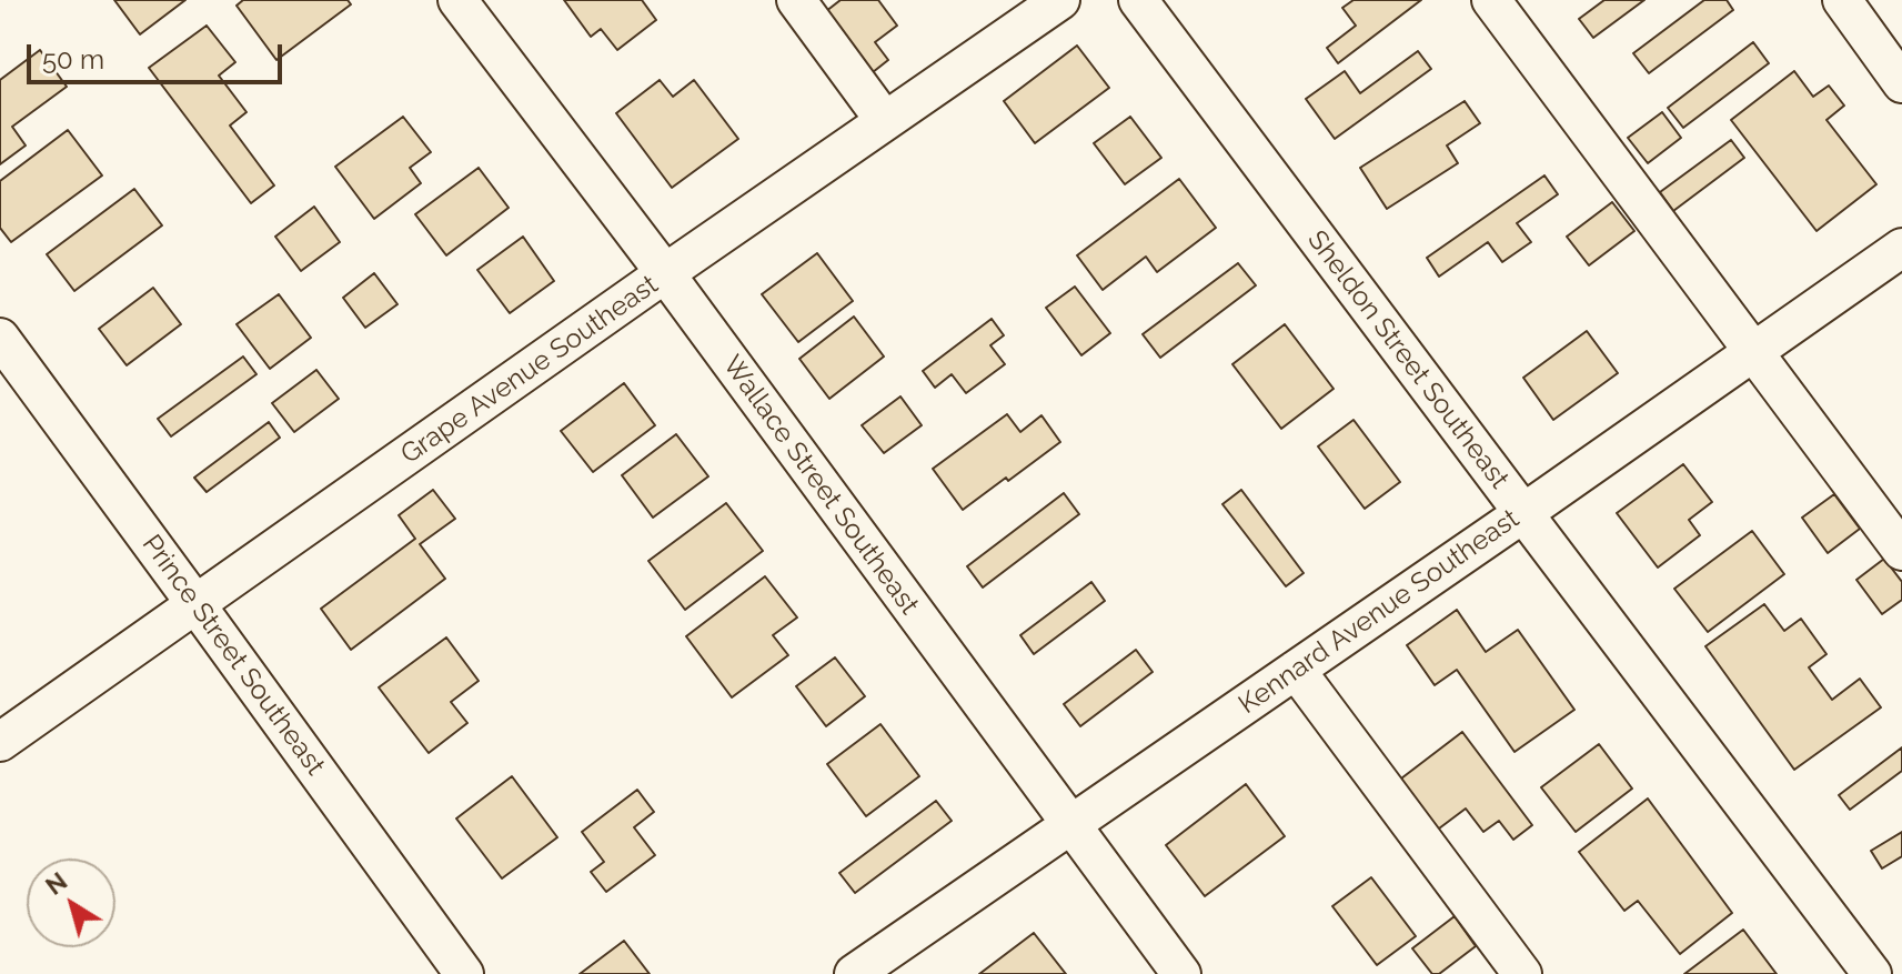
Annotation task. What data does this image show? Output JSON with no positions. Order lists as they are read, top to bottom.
{
  "streets": {
    "street": [
      "Sheldon Street Southeast",
      "Grape Avenue Southeast",
      "Wallace Street Southeast",
      "Kennard Avenue Southeast",
      "Prince Street Southeast"
    ]
  },
  "crossings": [
    ["Sheldon Street Southeast", "Kennard Avenue Southeast"],
    ["Grape Avenue Southeast", "Wallace Street Southeast"],
    ["Grape Avenue Southeast", "Prince Street Southeast"],
    ["Wallace Street Southeast", "Kennard Avenue Southeast"]
  ],
  "scale_bar": "50 m",
  "north": "top left"
}
